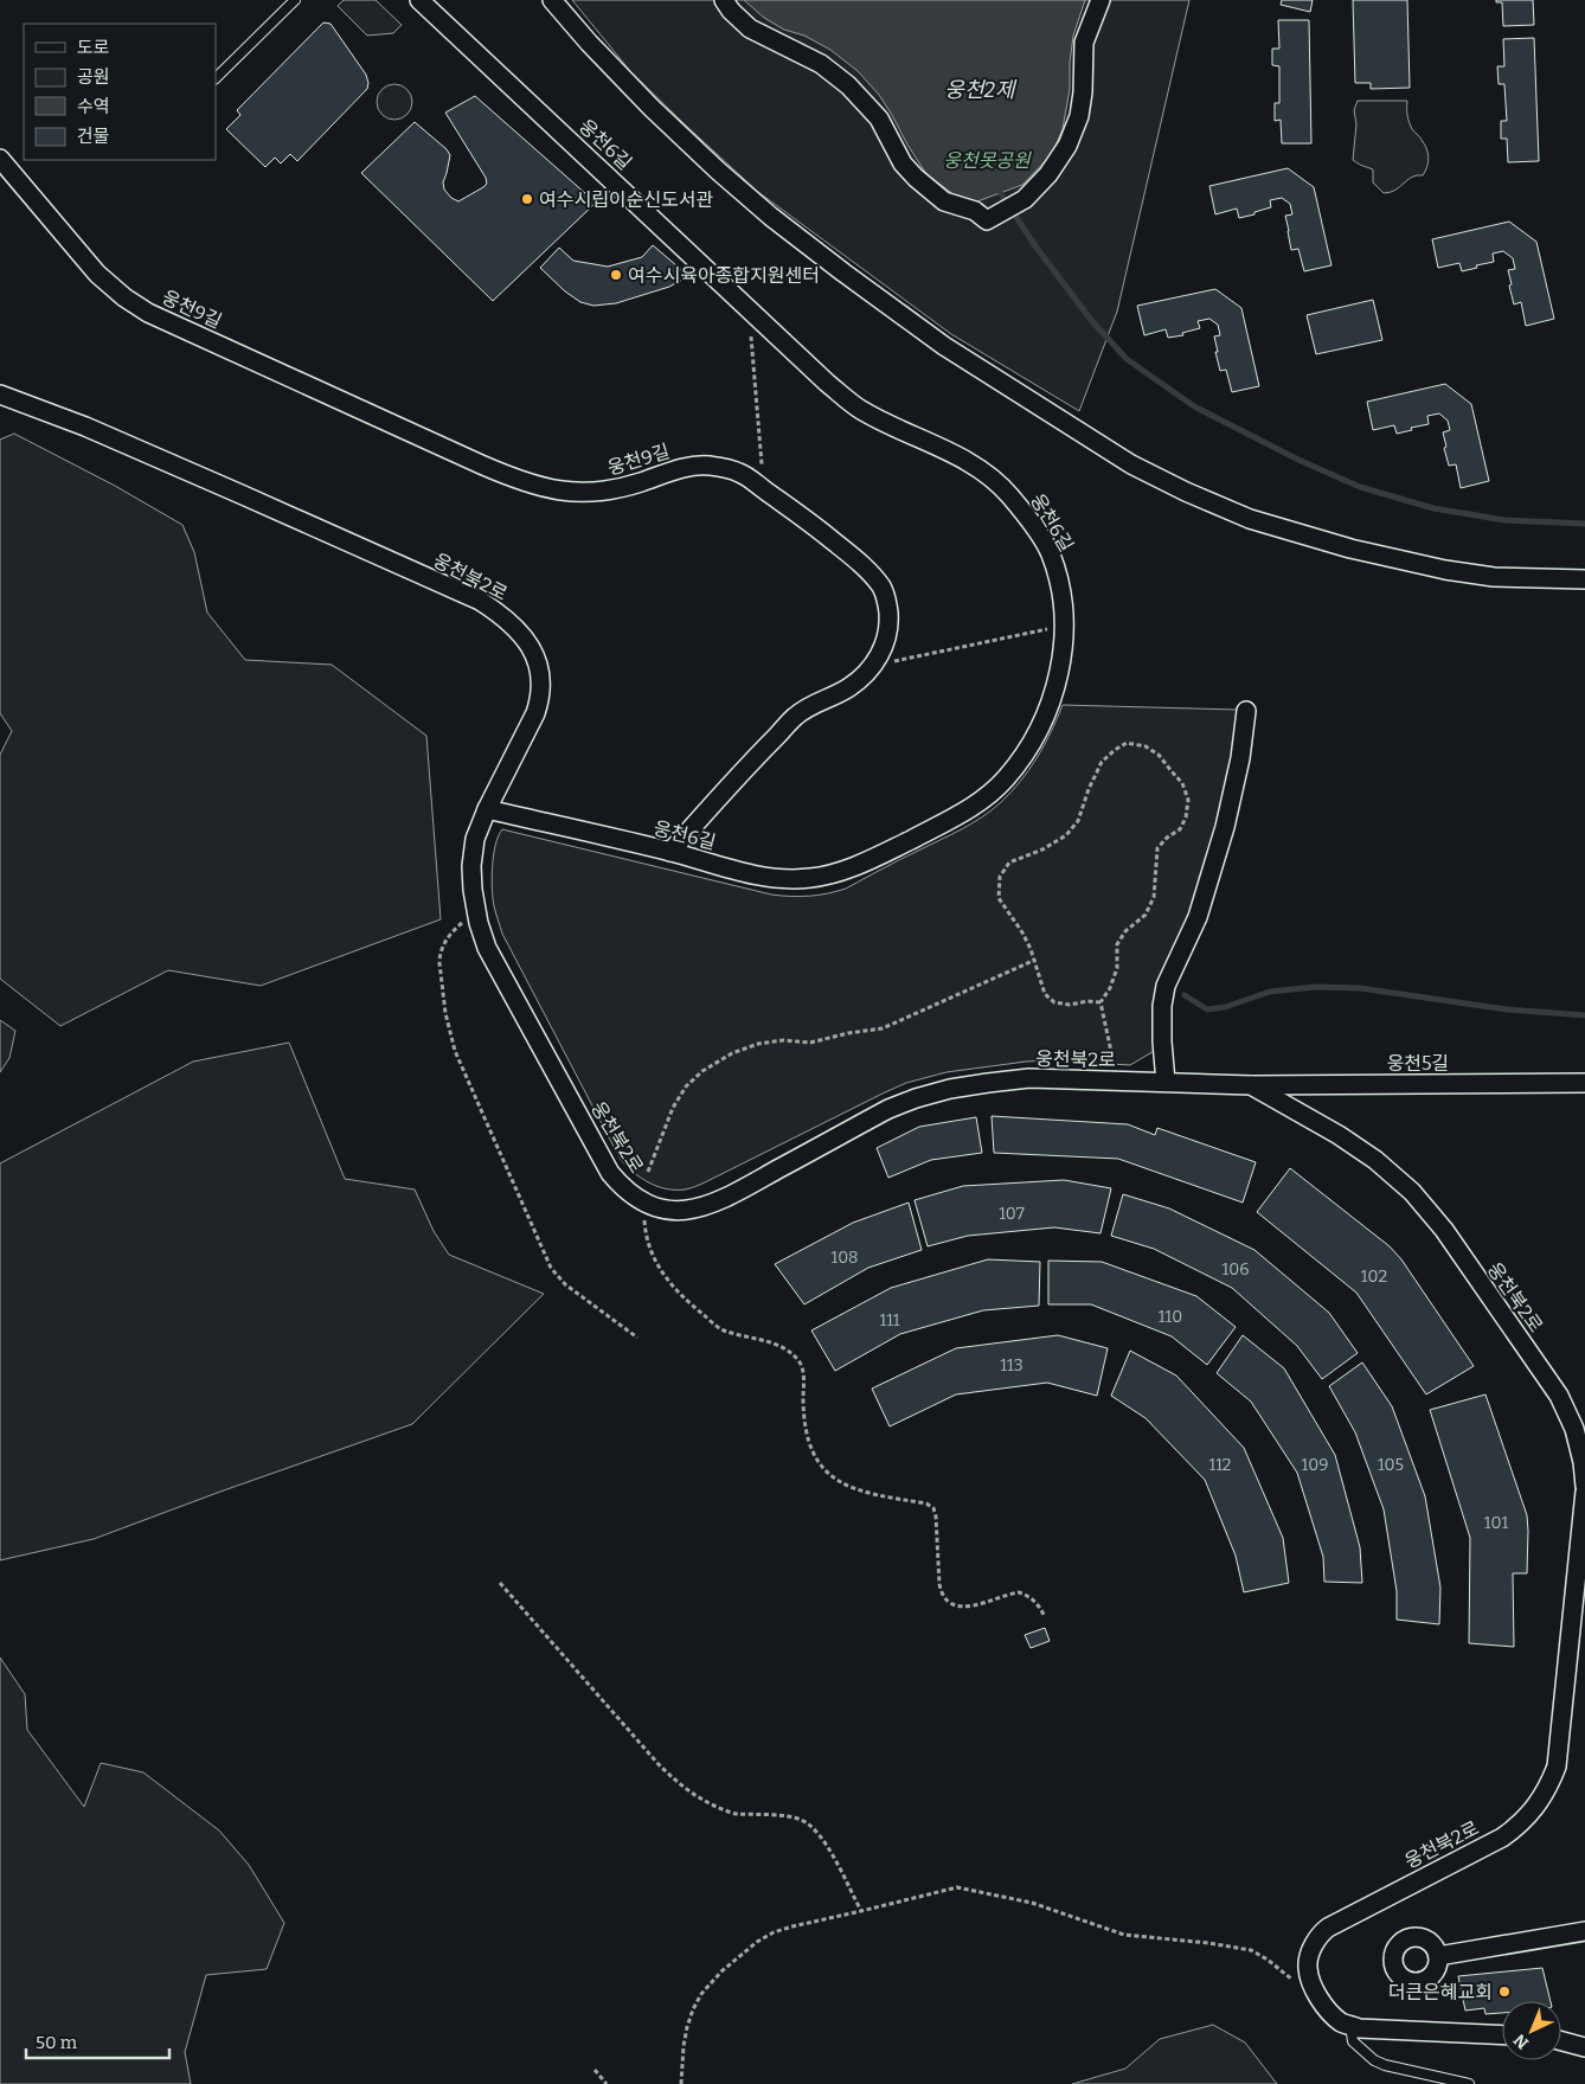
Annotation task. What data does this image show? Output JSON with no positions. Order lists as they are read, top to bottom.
{
  "streets": {
    "street": [
      "웅천6길",
      "웅천9길",
      "웅천북2로",
      "웅천5길"
    ]
  },
  "crossings": [
    ["웅천6길", "웅천9길"],
    ["웅천6길", "웅천북2로"],
    ["웅천북2로", "웅천5길"]
  ],
  "water": ["웅천2제"],
  "parks": ["웅천못공원"],
  "places": ["여수시립이순신도서관", "여수시육아종합지원센터", "더큰은혜교회"],
  "house_numbers": [
    "107",
    "108",
    "106",
    "102",
    "110",
    "111",
    "113",
    "112",
    "109",
    "105",
    "101"
  ],
  "legend": [
    "도로",
    "공원",
    "수역",
    "건물"
  ],
  "scale_bar": "50 m",
  "north": "bottom left"
}
